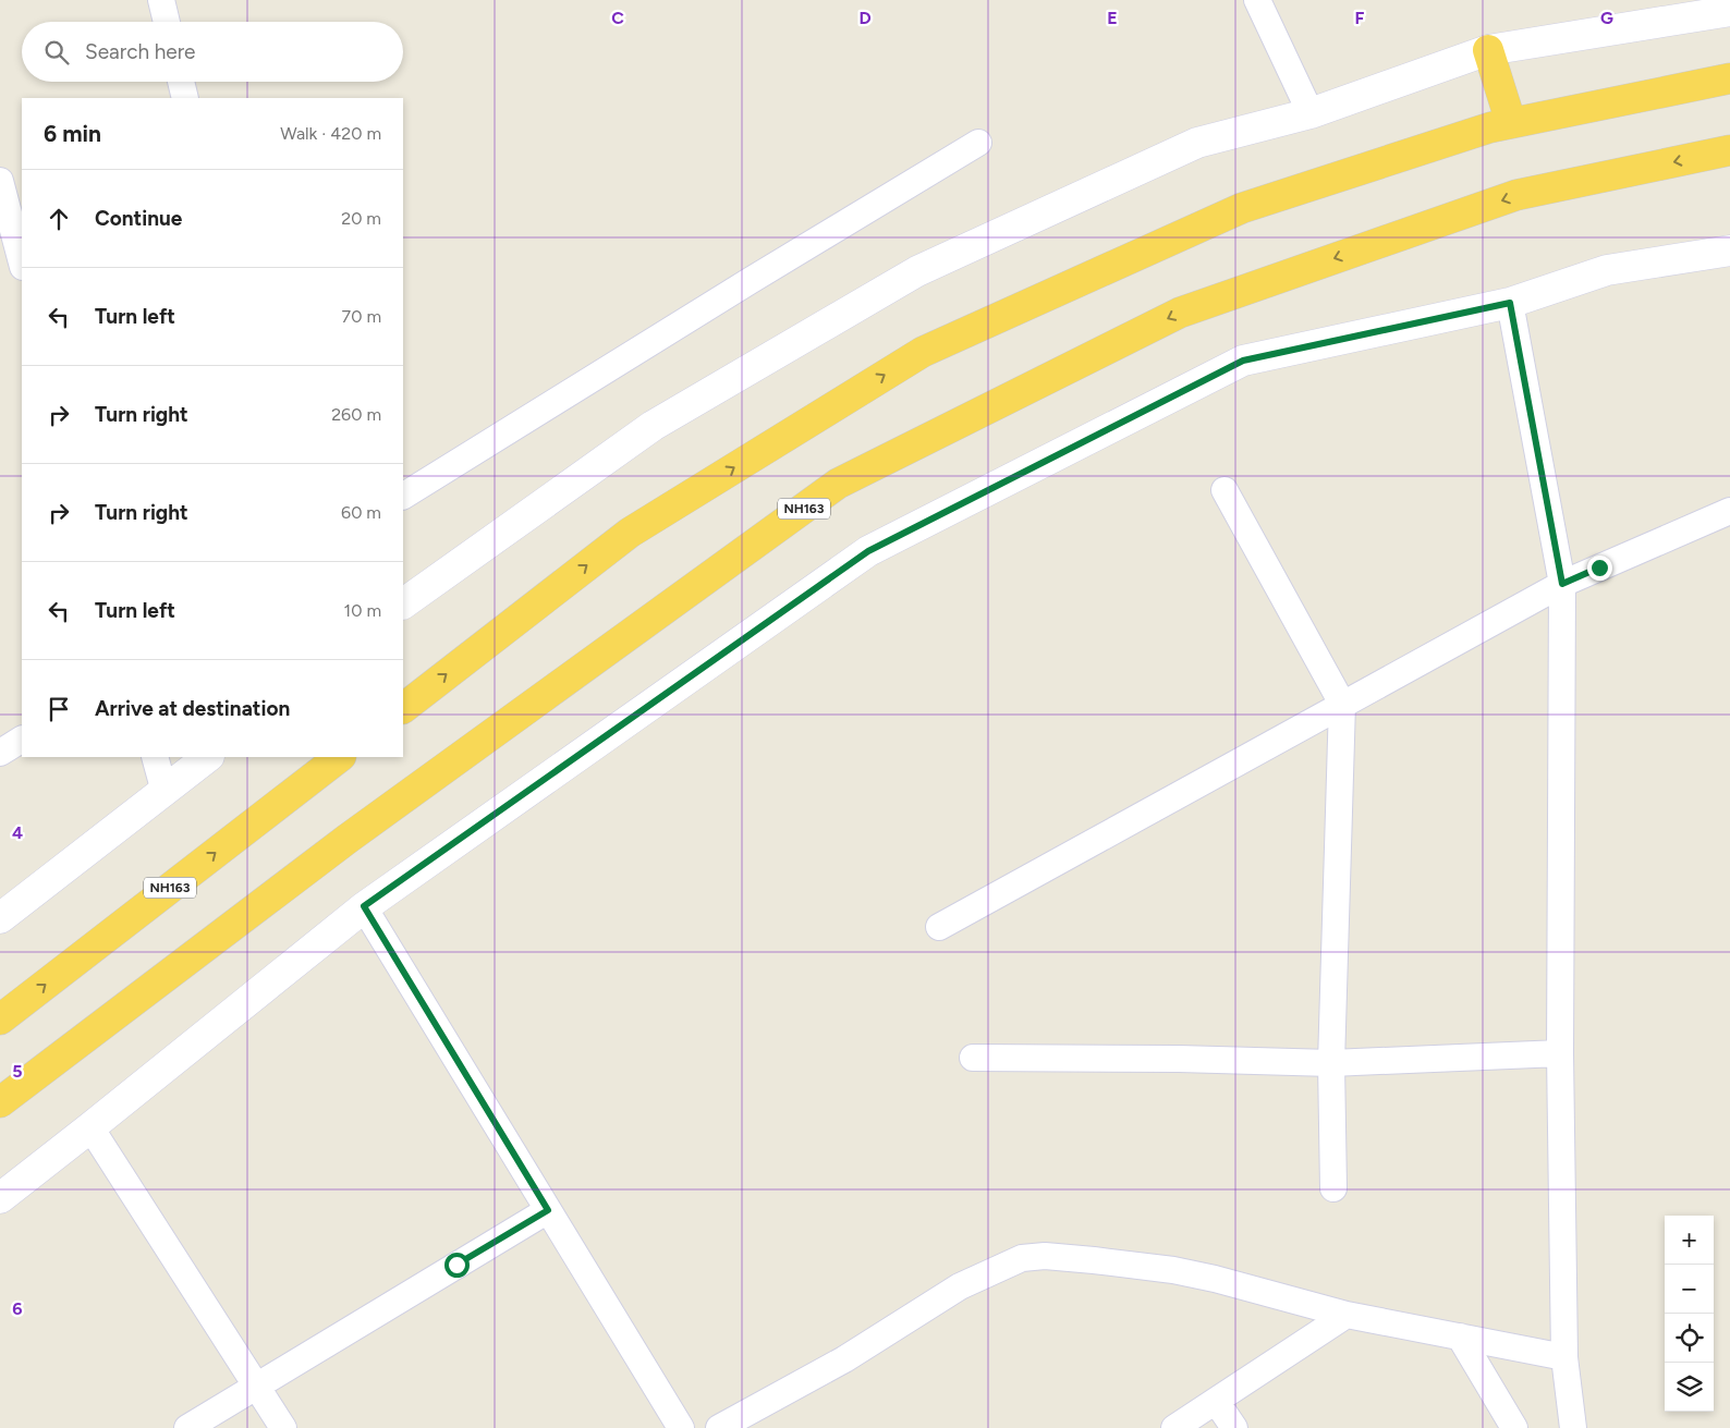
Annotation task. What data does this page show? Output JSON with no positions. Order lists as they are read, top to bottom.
{
  "streets": {
    "highway": ["NH163"]
  },
  "page": {
    "search": "Search here",
    "heading": ["6 min", "Walk · 420 m"],
    "list": [
      ["Continue", "20 m"],
      ["Turn left", "70 m"],
      ["Turn right", "260 m"],
      ["Turn right", "60 m"],
      ["Turn left", "10 m"],
      "Arrive at destination"
    ],
    "map_buttons": ["+", "−"]
  },
  "grid": {
    "columns": [
      "C",
      "D",
      "E",
      "F",
      "G"
    ],
    "rows": ["4", "5", "6"]
  }
}
